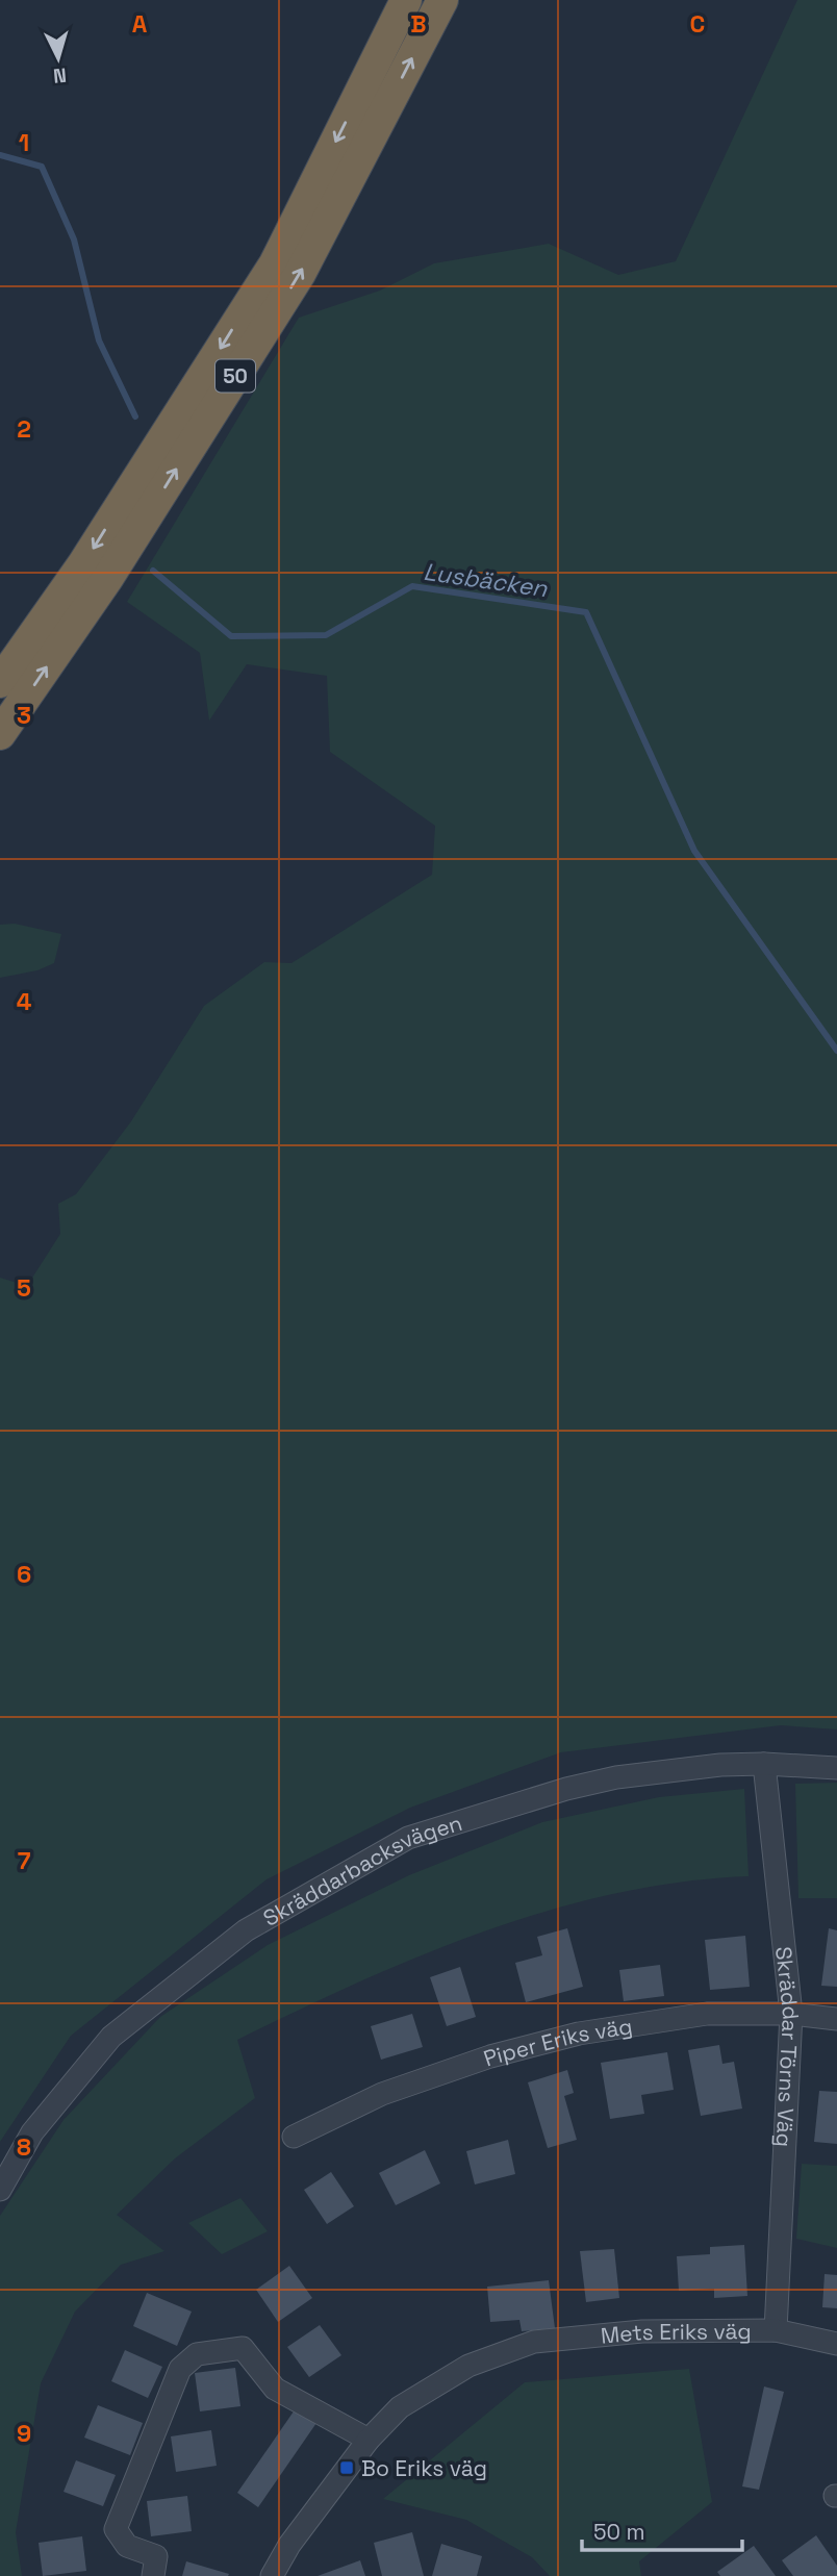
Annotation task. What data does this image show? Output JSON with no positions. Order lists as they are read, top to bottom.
{
  "streets": {
    "highway": ["50"],
    "street": [
      "Skräddarbacksvägen",
      "Piper Eriks väg",
      "Skräddar Törns Väg",
      "Mets Eriks väg"
    ]
  },
  "crossings": [
    ["Skräddarbacksvägen", "Skräddar Törns Väg"],
    ["Piper Eriks väg", "Skräddar Törns Väg"],
    ["Skräddar Törns Väg", "Mets Eriks väg"]
  ],
  "water": ["Lusbäcken"],
  "places": {
    "transit": ["Bo Eriks väg"]
  },
  "scale_bar": "50 m",
  "north": "bottom",
  "grid": {
    "columns": ["A", "B", "C"],
    "rows": [
      "1",
      "2",
      "3",
      "4",
      "5",
      "6",
      "7",
      "8",
      "9"
    ]
  }
}
